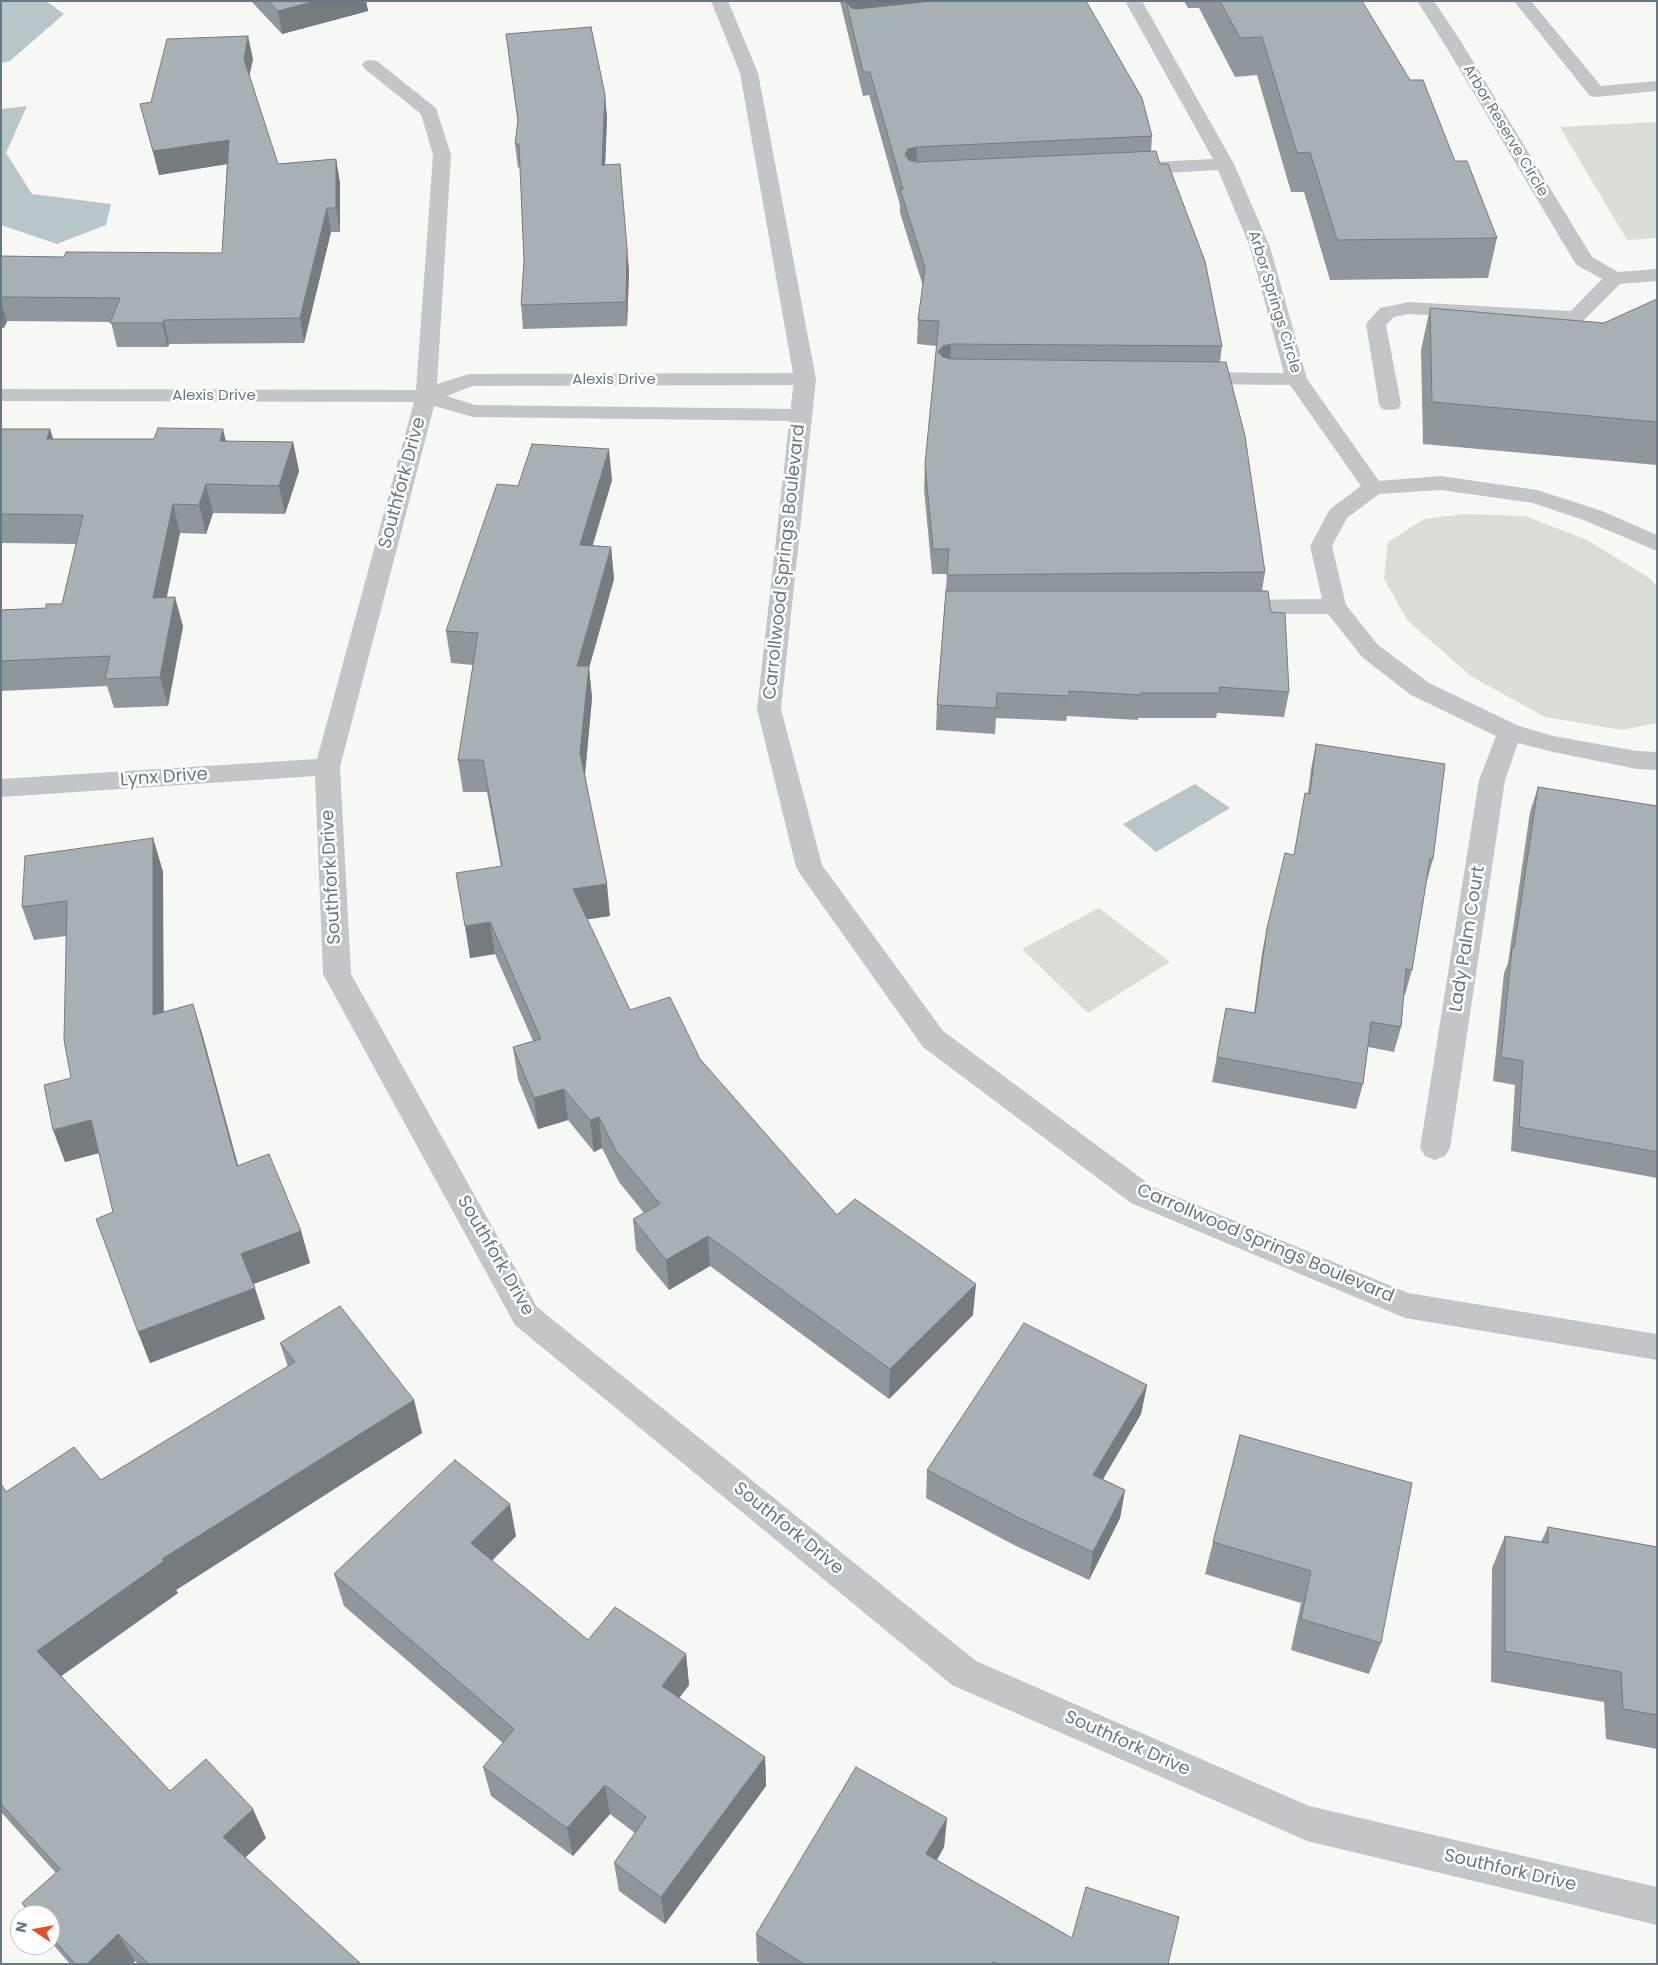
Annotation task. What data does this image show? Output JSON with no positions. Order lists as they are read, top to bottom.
{
  "streets": {
    "street": [
      "Arbor Reserve Circle",
      "Arbor Springs Circle",
      "Alexis Drive",
      "Southfork Drive",
      "Carrollwood Springs Boulevard",
      "Lynx Drive",
      "Lady Palm Court"
    ]
  },
  "crossings": [
    ["Alexis Drive", "Southfork Drive"],
    ["Alexis Drive", "Carrollwood Springs Boulevard"],
    ["Southfork Drive", "Lynx Drive"]
  ],
  "north": "left"
}
